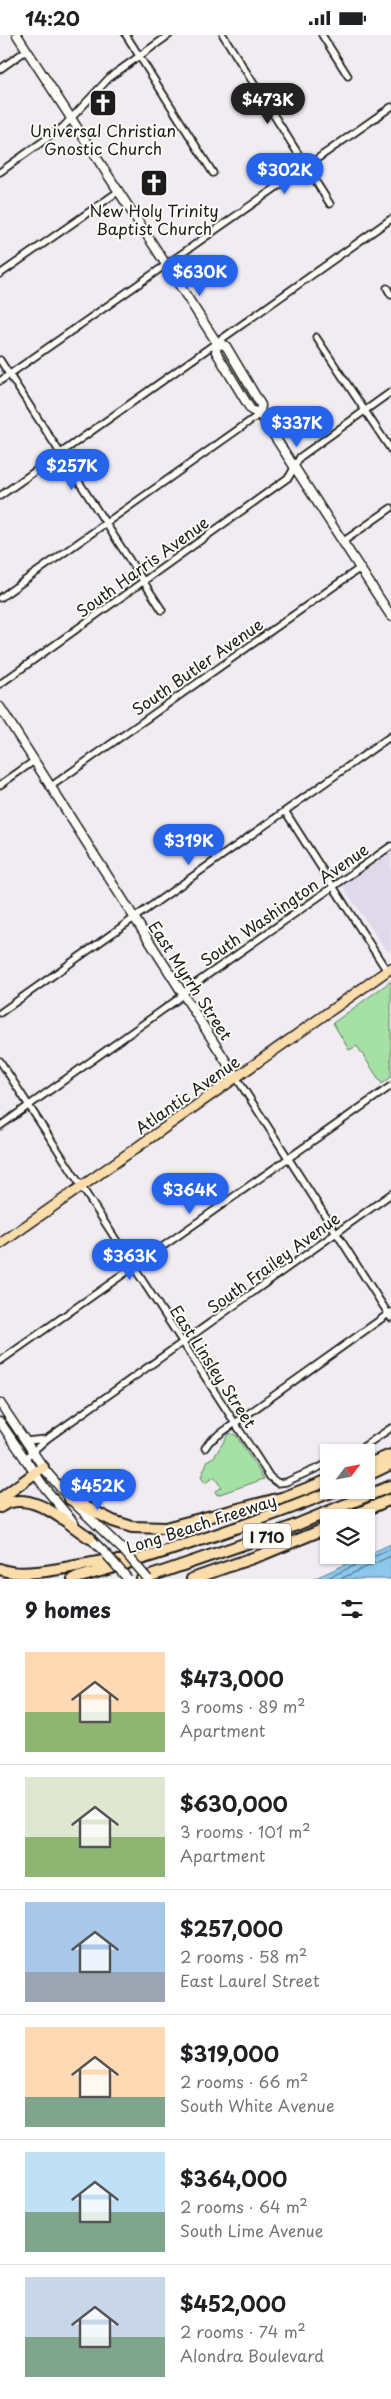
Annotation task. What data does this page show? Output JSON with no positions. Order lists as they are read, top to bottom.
{
  "streets": {
    "highway": ["Long Beach Freeway", "I 710"],
    "main road": ["East Myrrh Street", "Atlantic Avenue"],
    "street": [
      "South Harris Avenue",
      "South Butler Avenue",
      "South Washington Avenue",
      "South Frailey Avenue",
      "East Linsley Street"
    ]
  },
  "crossings": [
    ["South Butler Avenue", "East Myrrh Street"],
    ["South Washington Avenue", "East Myrrh Street"],
    ["South Washington Avenue", "East Linsley Street"],
    ["East Myrrh Street", "Atlantic Avenue"],
    ["East Myrrh Street", "South Frailey Avenue"],
    ["Atlantic Avenue", "East Linsley Street"],
    ["South Frailey Avenue", "East Linsley Street"]
  ],
  "places": {
    "church": ["Universal Christian Gnostic Church", "New Holy Trinity Baptist Church"]
  },
  "north": "top right",
  "page": {
    "status": "14:20",
    "price": [
      "$473K",
      "$302K",
      "$630K",
      "$337K",
      "$257K",
      "$319K",
      "$364K",
      "$363K",
      "$452K"
    ],
    "heading": "9 homes",
    "list": [
      {
        "name": "$473,000",
        "note": "3 rooms · 89 m² · Apartment"
      },
      {
        "name": "$630,000",
        "note": "3 rooms · 101 m² · Apartment"
      },
      {
        "name": "$257,000",
        "note": "2 rooms · 58 m² · East Laurel Street"
      },
      {
        "name": "$319,000",
        "note": "2 rooms · 66 m² · South White Avenue"
      },
      {
        "name": "$364,000",
        "note": "2 rooms · 64 m² · South Lime Avenue"
      },
      {
        "name": "$452,000",
        "note": "2 rooms · 74 m² · Alondra Boulevard"
      }
    ]
  }
}
